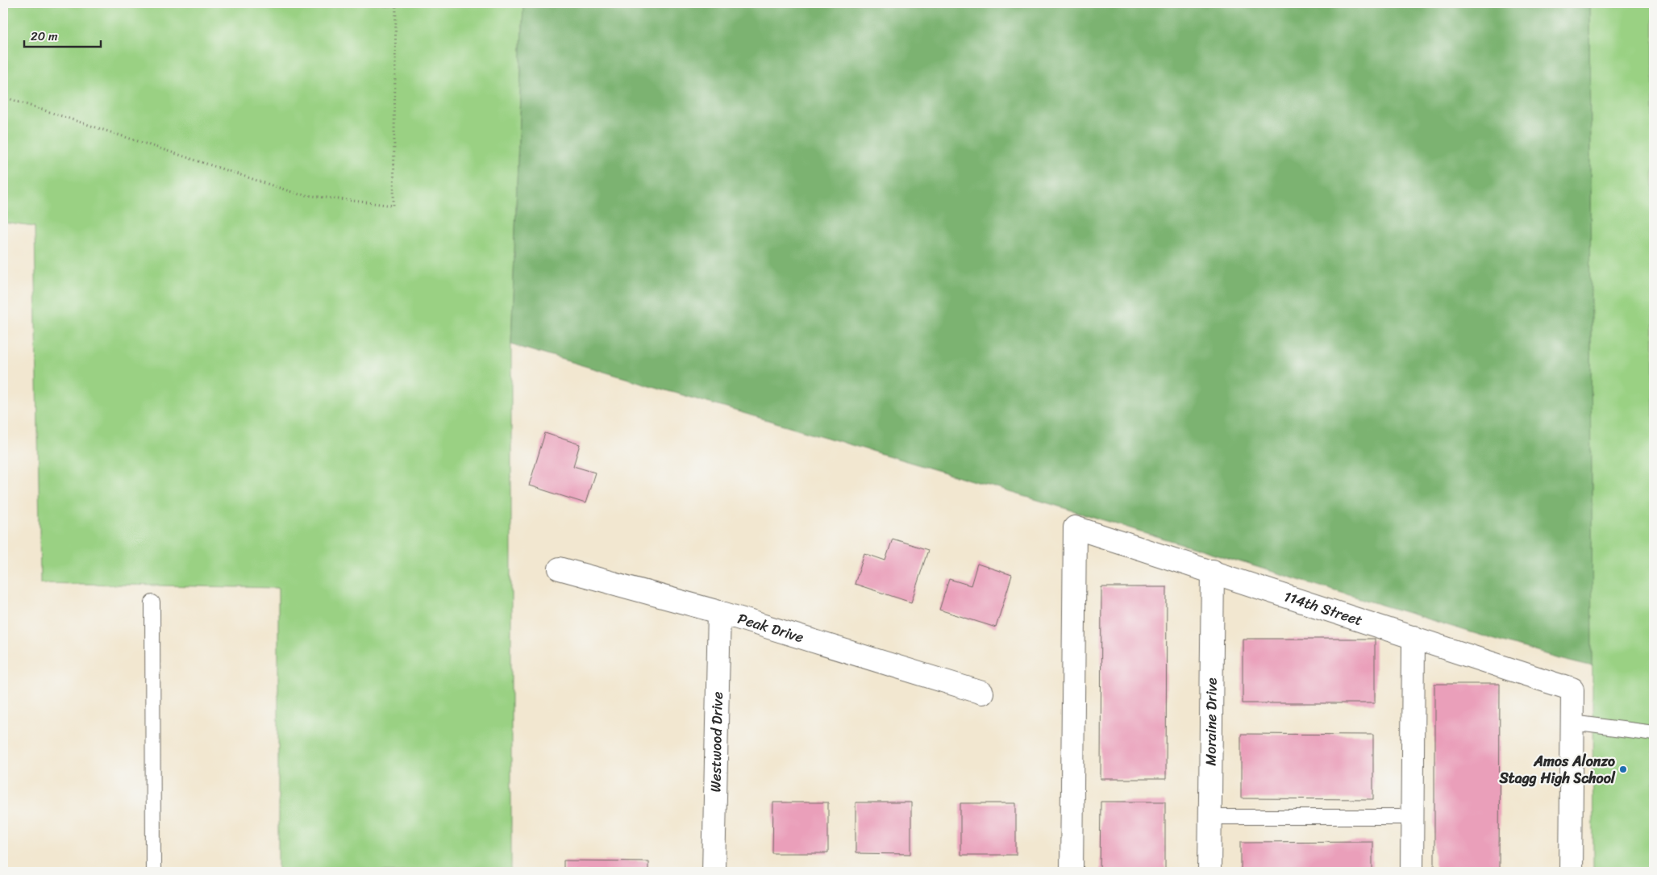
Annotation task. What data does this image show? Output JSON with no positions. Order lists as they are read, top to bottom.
{
  "streets": {
    "street": [
      "114th Street",
      "Peak Drive",
      "Moraine Drive",
      "Westwood Drive"
    ]
  },
  "crossings": [
    ["114th Street", "Moraine Drive"],
    ["Peak Drive", "Westwood Drive"]
  ],
  "places": ["Amos Alonzo Stagg High School"],
  "scale_bar": "20 m"
}
